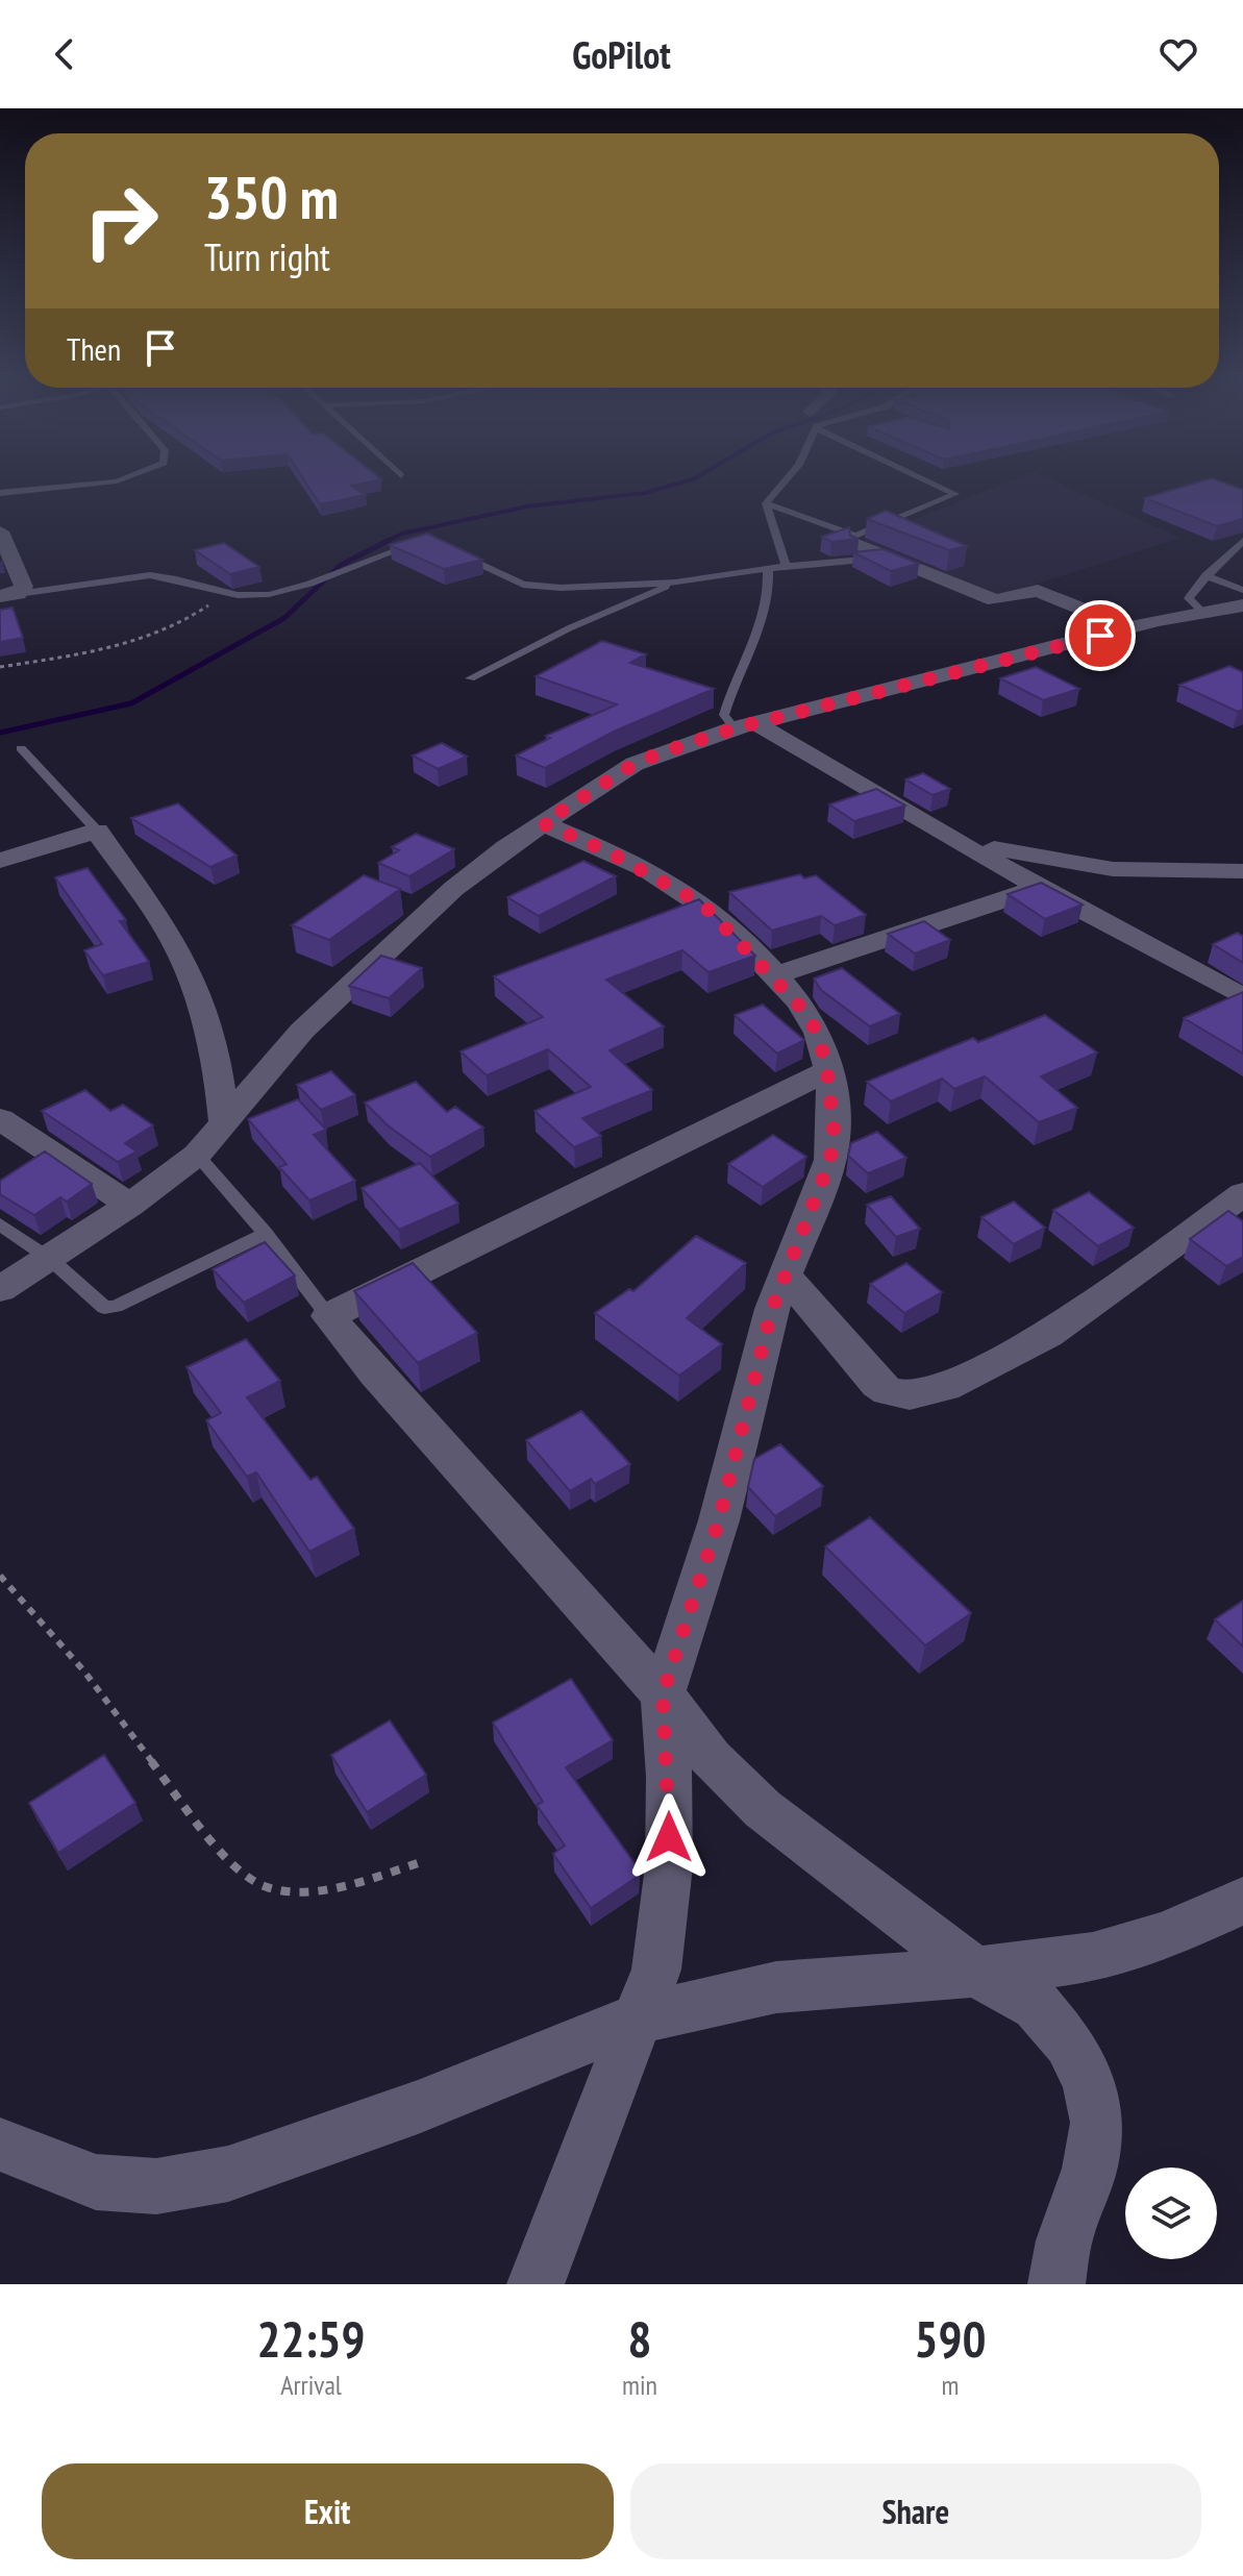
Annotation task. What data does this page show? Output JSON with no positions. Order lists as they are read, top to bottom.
{
  "page": {
    "header": "GoPilot",
    "turn": ["350 m", "Turn right"],
    "then": "Then",
    "eta": [
      "22:59",
      "Arrival",
      "8",
      "min",
      "590",
      "m"
    ],
    "buttons": ["Exit", "Share"]
  }
}
